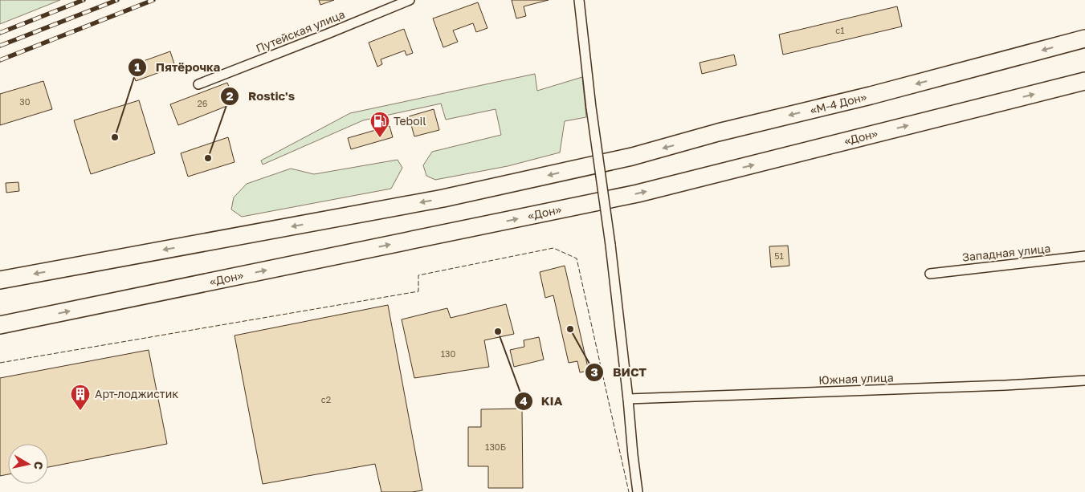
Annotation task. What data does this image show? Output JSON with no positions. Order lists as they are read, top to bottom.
{
  "streets": {
    "highway": ["«М-4 Дон»", "«Дон»"],
    "street": ["Путейская улица", "Западная улица", "Южная улица"]
  },
  "one_way": ["«М-4 Дон»", "«Дон»"],
  "places": {
    "other": [
      "Пятёрочка",
      "Rostic's",
      "ВИСТ",
      "KIA"
    ],
    "fuel station": ["Teboil"],
    "building": ["Арт-лоджистик"]
  },
  "house_numbers": [
    "с1",
    "30",
    "26",
    "51",
    "130",
    "с2",
    "130Б"
  ],
  "north": "right"
}
